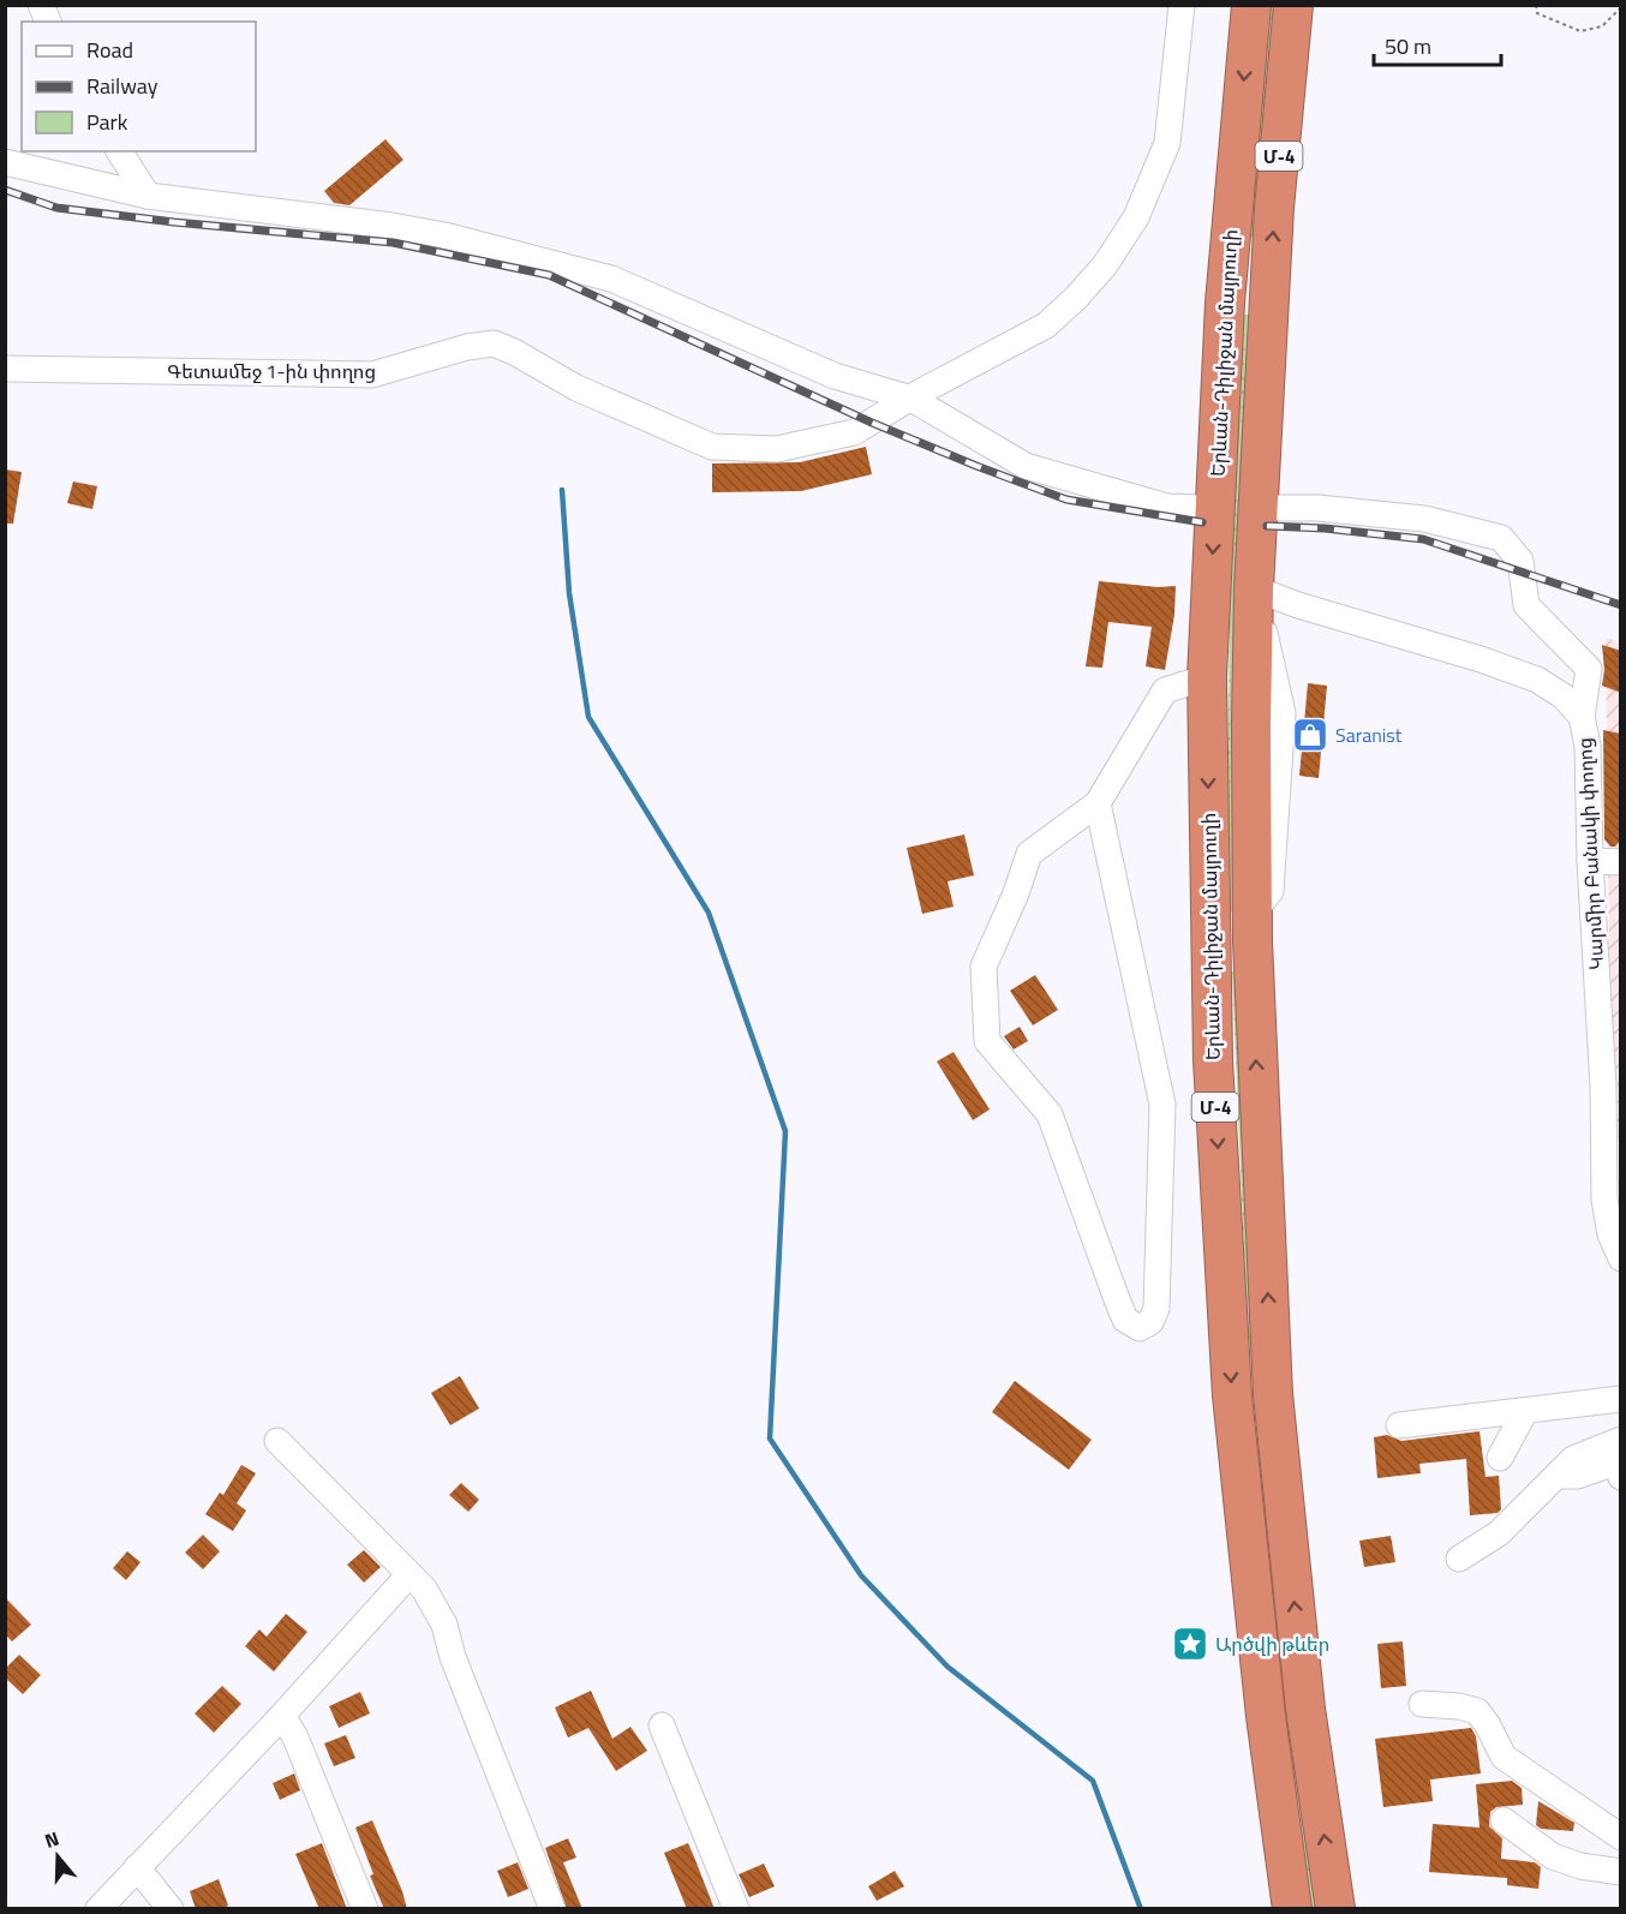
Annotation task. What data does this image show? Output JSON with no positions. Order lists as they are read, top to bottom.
{
  "streets": {
    "highway": ["Մ-4", "Երևան-Դիլիջան մայրուղի"],
    "street": ["Գետամեջ 1-ին փողոց", "Կարմիր Բանակի փողոց"]
  },
  "crossings": [
    ["Մ-4", "Կարմիր Բանակի փողոց"]
  ],
  "places": {
    "shop": ["Saranist"],
    "place": ["Արծվի թևեր"]
  },
  "legend": ["Road", "Railway", "Park"],
  "scale_bar": "50 m",
  "north": "top"
}
